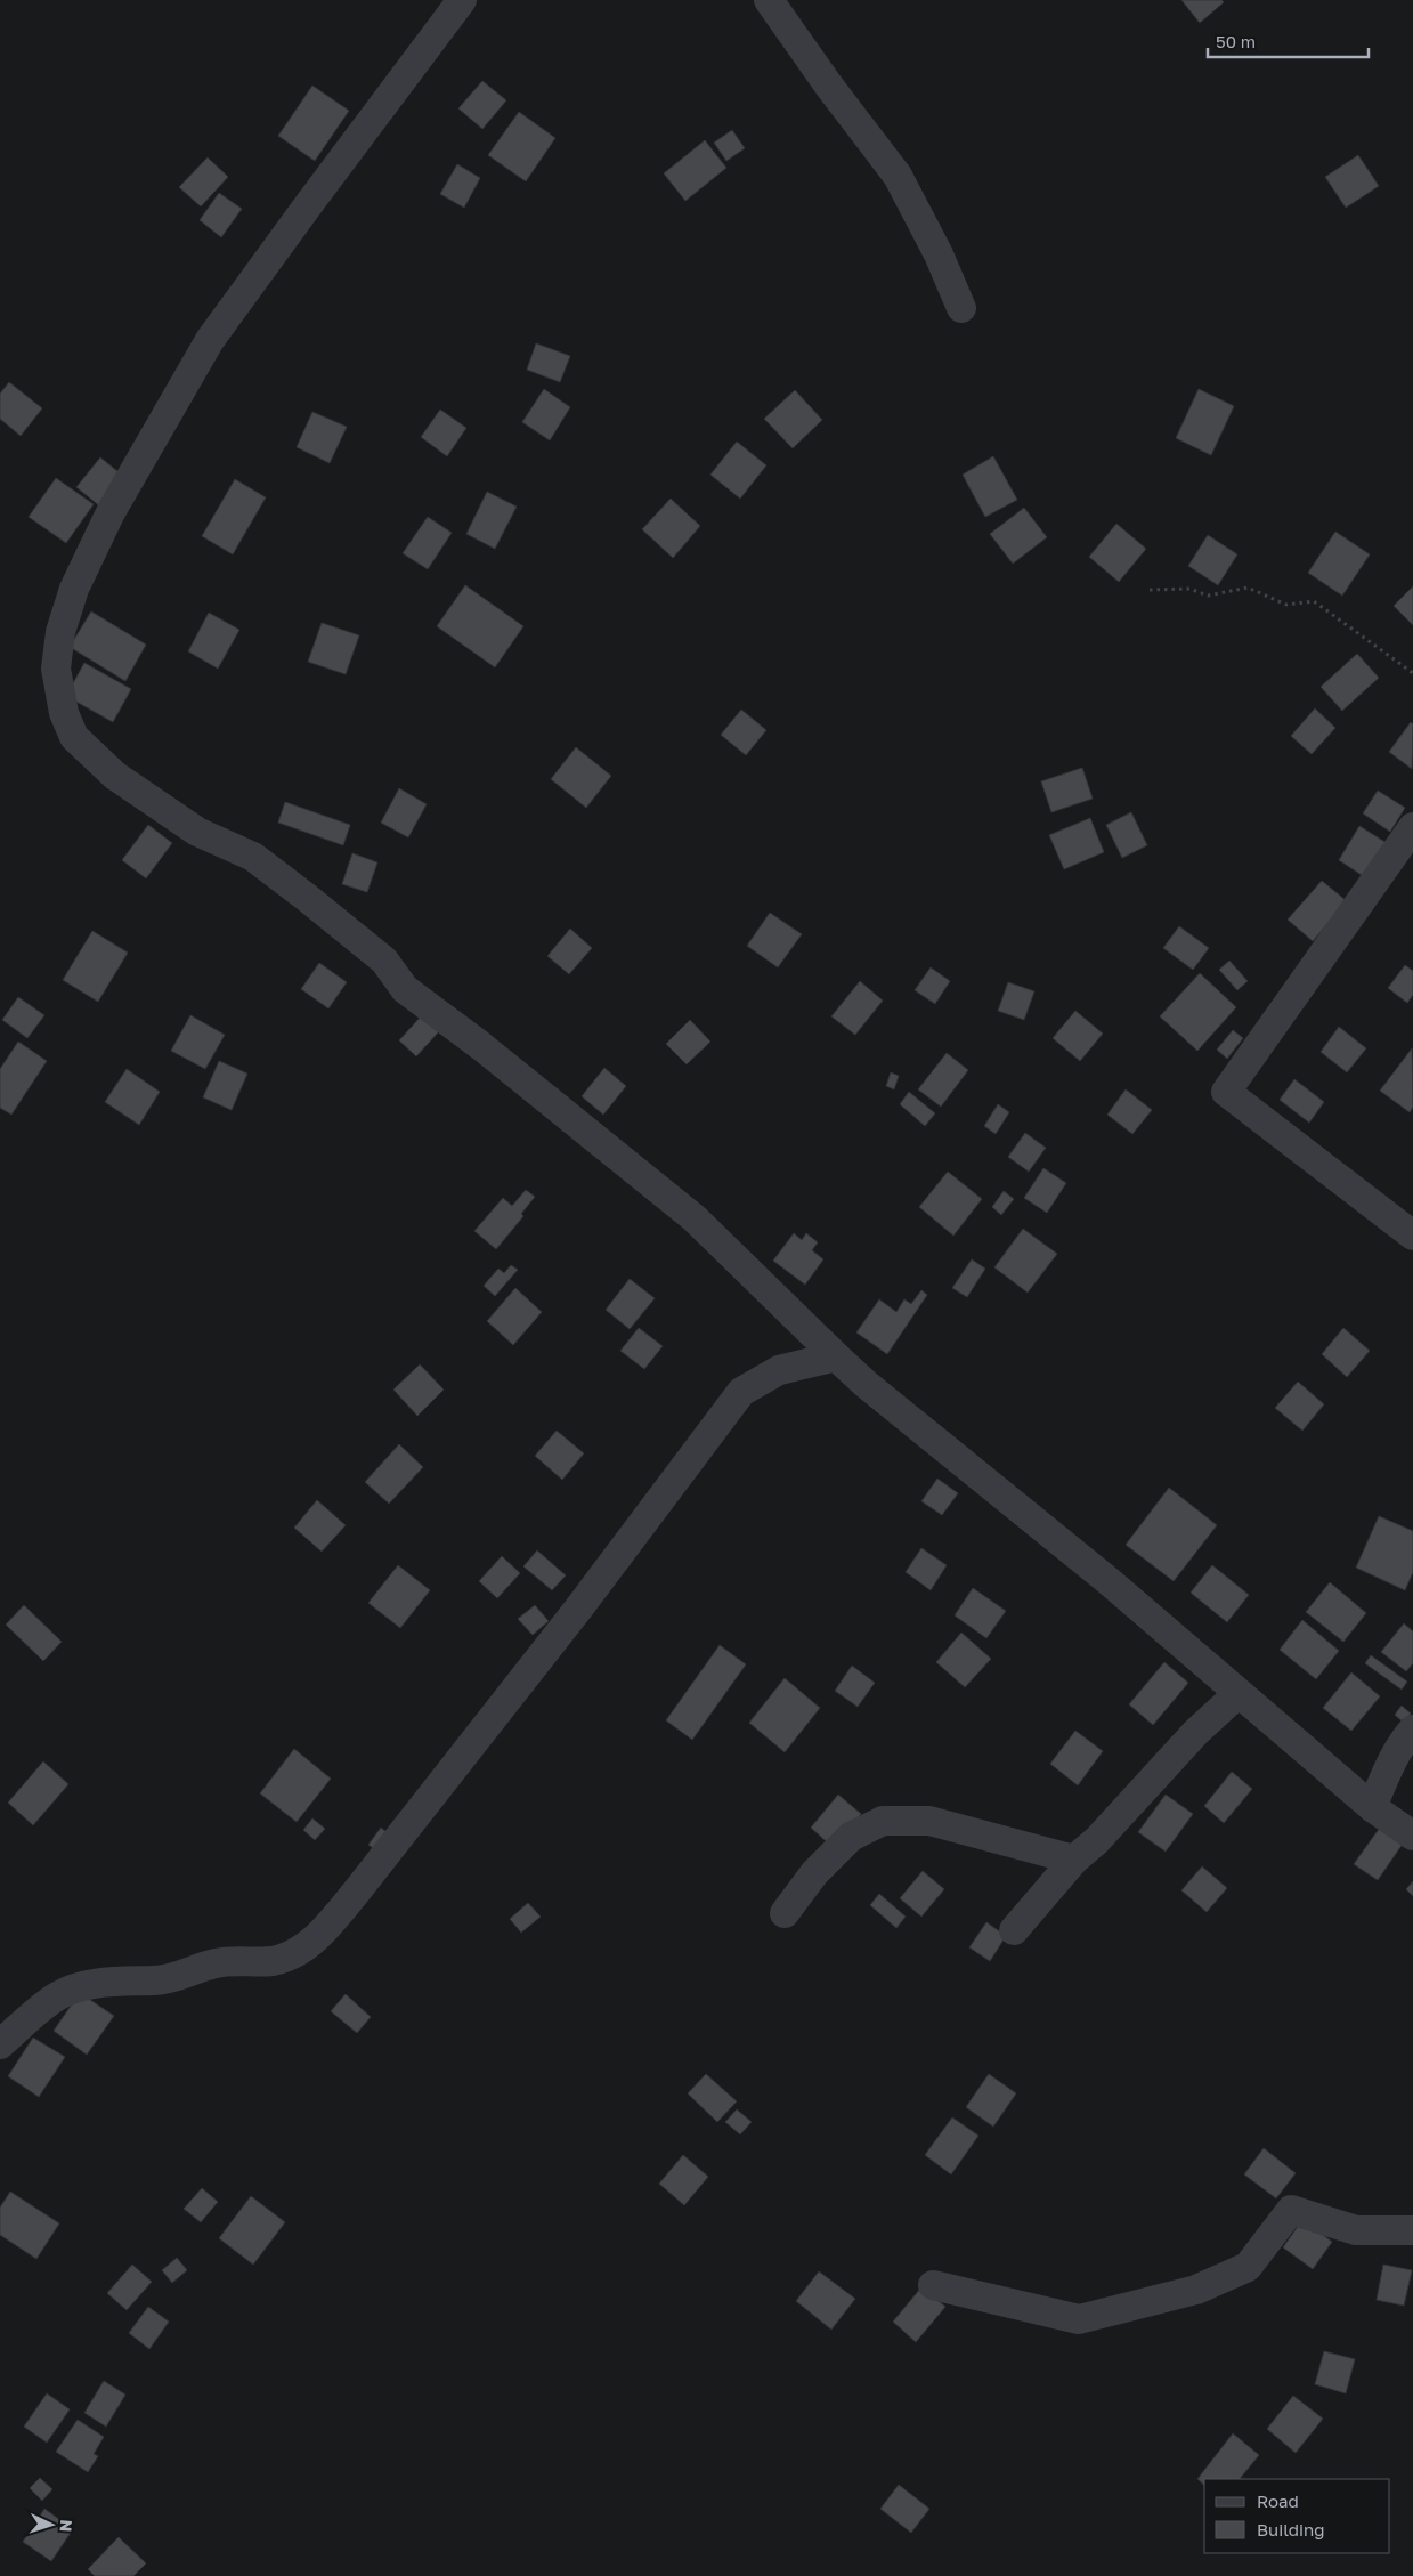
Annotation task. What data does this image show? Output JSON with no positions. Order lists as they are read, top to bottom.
{
  "legend": ["Road", "Building"],
  "scale_bar": "50 m",
  "north": "right"
}
